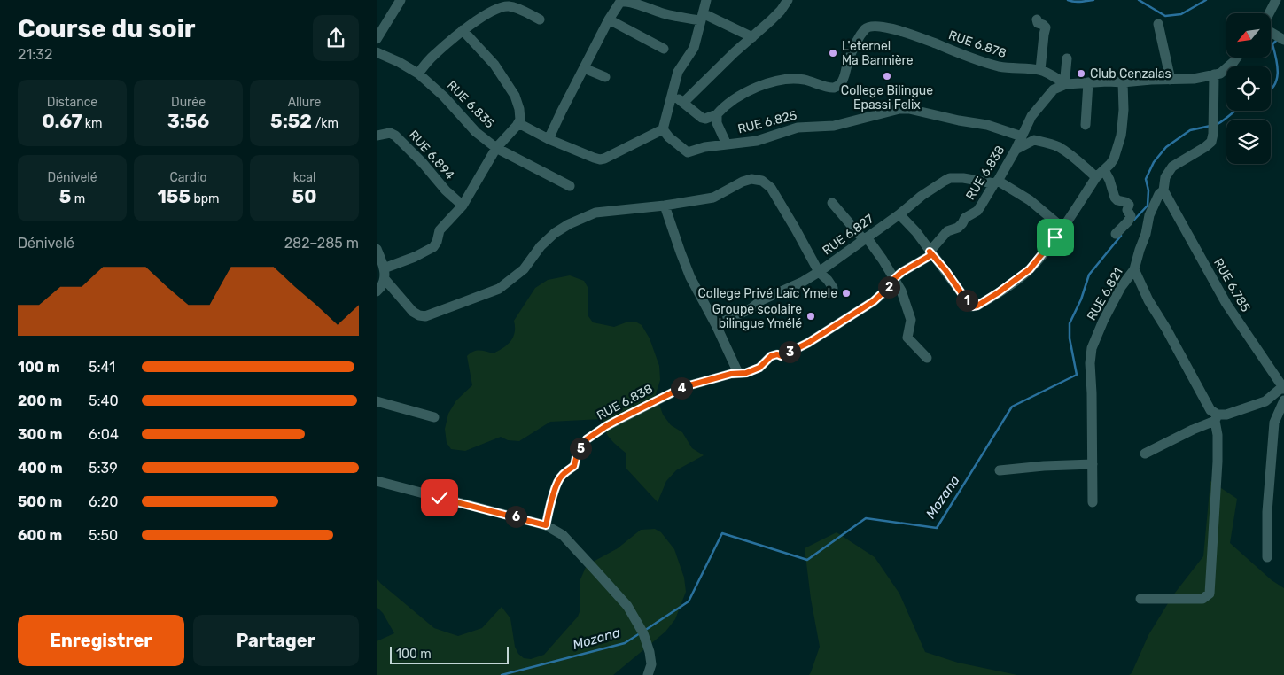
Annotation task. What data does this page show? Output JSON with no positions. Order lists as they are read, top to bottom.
{
  "streets": {
    "street": [
      "RUE 6.878",
      "RUE 6.835",
      "RUE 6.825",
      "RUE 6.894",
      "RUE 6.838",
      "RUE 6.827",
      "RUE 6.785",
      "RUE 6.821"
    ]
  },
  "crossings": [
    ["RUE 6.878", "RUE 6.838"],
    ["RUE 6.825", "RUE 6.838"],
    ["RUE 6.838", "RUE 6.827"],
    ["RUE 6.838", "RUE 6.821"],
    ["RUE 6.785", "RUE 6.821"]
  ],
  "water": ["Mozana"],
  "places": [
    "L'eternel Ma Bannière",
    "Club Cenzalas",
    "College Bilingue Epassi Felix",
    "College Privé Laïc Ymele",
    "Groupe scolaire bilingue Ymélé"
  ],
  "scale_bar": "100 m",
  "north": "bottom left",
  "page": {
    "heading": ["Course du soir", "21:32"],
    "stats": [
      ["Distance", "0.67 km"],
      ["Durée", "3:56"],
      ["Allure", "5:52 /km"],
      ["Dénivelé", "5 m"],
      ["Cardio", "155 bpm"],
      ["kcal", "50"]
    ],
    "chart": ["Dénivelé", "282–285 m"],
    "pins": [
      "2",
      "1",
      "3",
      "4",
      "5",
      "6"
    ],
    "list": [
      {
        "name": "100 m",
        "note": "5:41"
      },
      {
        "name": "200 m",
        "note": "5:40"
      },
      {
        "name": "300 m",
        "note": "6:04"
      },
      {
        "name": "400 m",
        "note": "5:39"
      },
      {
        "name": "500 m",
        "note": "6:20"
      },
      {
        "name": "600 m",
        "note": "5:50"
      }
    ],
    "buttons": ["Enregistrer", "Partager"],
    "scale": "100 m"
  }
}
